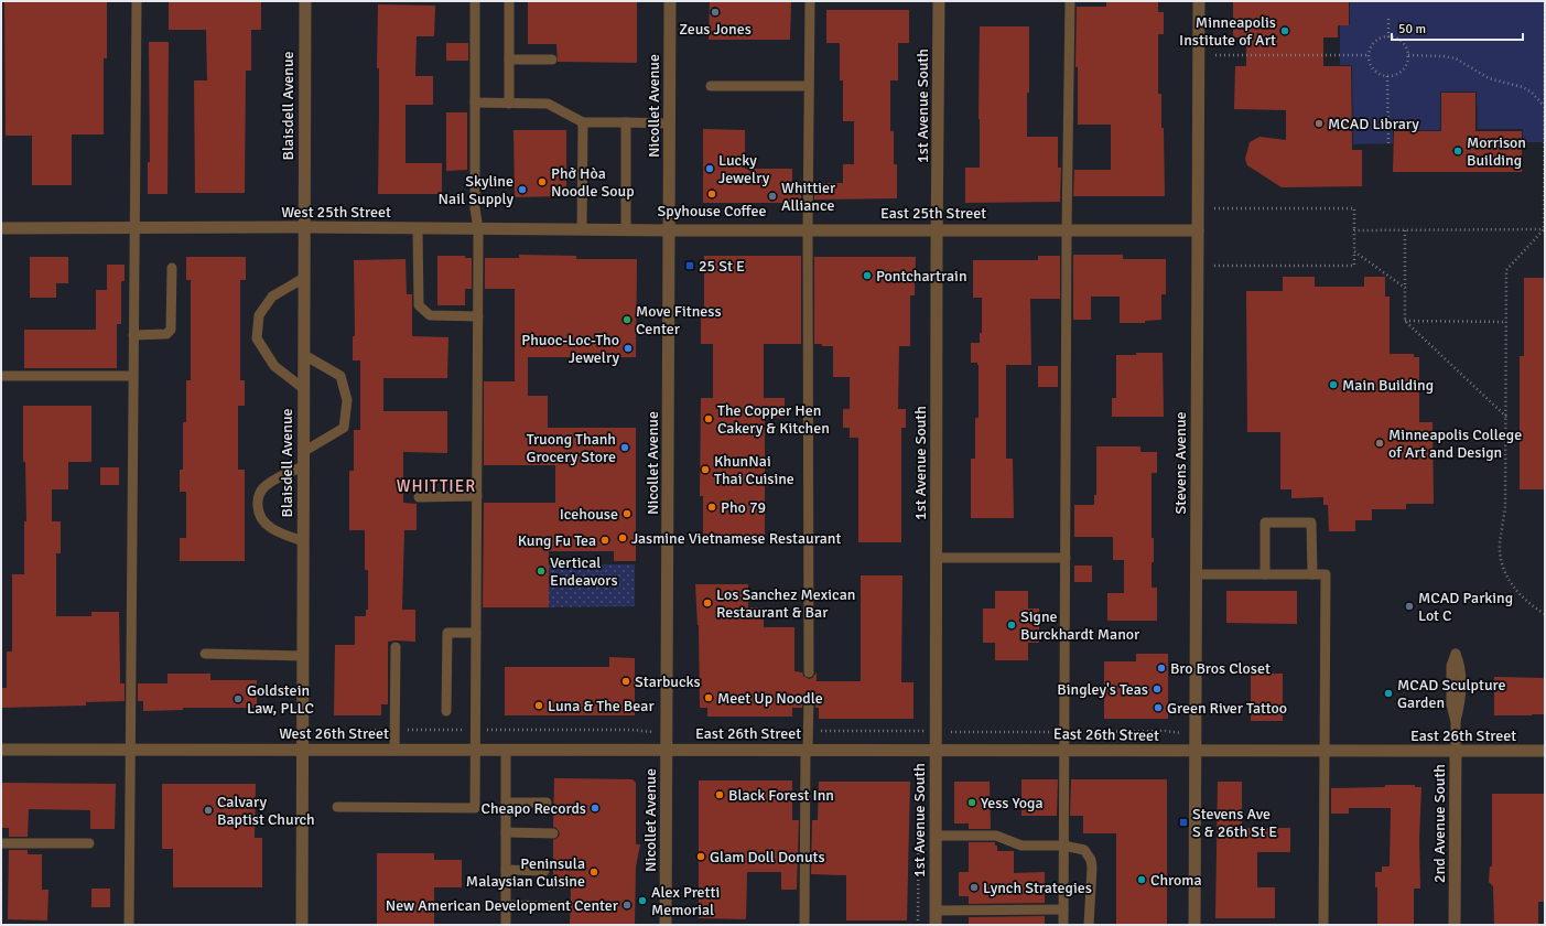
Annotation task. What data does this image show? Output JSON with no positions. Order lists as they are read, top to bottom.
{
  "streets": {
    "street": [
      "Blaisdell Avenue",
      "Nicollet Avenue",
      "1st Avenue South",
      "West 25th Street",
      "East 25th Street",
      "Stevens Avenue",
      "West 26th Street",
      "East 26th Street",
      "2nd Avenue South"
    ]
  },
  "crossings": [
    ["Blaisdell Avenue", "West 25th Street"],
    ["Blaisdell Avenue", "West 26th Street"],
    ["Nicollet Avenue", "West 25th Street"],
    ["Nicollet Avenue", "East 25th Street"],
    ["Nicollet Avenue", "West 26th Street"],
    ["Nicollet Avenue", "East 26th Street"],
    ["1st Avenue South", "East 25th Street"],
    ["1st Avenue South", "East 26th Street"],
    ["West 25th Street", "East 25th Street"],
    ["East 25th Street", "Stevens Avenue"],
    ["Stevens Avenue", "East 26th Street"],
    ["West 26th Street", "East 26th Street"],
    ["East 26th Street", "2nd Avenue South"]
  ],
  "districts": ["WHITTIER"],
  "places": {
    "other": [
      "Zeus Jones",
      "Minneapolis Institute of Art",
      "MCAD Library",
      "Morrison Building",
      "Lucky Jewelry",
      "Phở Hòa Noodle Soup",
      "Skyline Nail Supply",
      "Spyhouse Coffee",
      "Whittier Alliance",
      "Pontchartrain",
      "Move Fitness Center",
      "Phuoc-Loc-Tho Jewelry",
      "Main Building",
      "The Copper Hen Cakery & Kitchen",
      "Minneapolis College of Art and Design",
      "Truong Thanh Grocery Store",
      "KhunNai Thai Cuisine",
      "Pho 79",
      "Icehouse",
      "Jasmine Vietnamese Restaurant",
      "Kung Fu Tea",
      "Vertical Endeavors",
      "Los Sanchez Mexican Restaurant & Bar",
      "MCAD Parking Lot C",
      "Signe Burckhardt Manor",
      "Bro Bros Closet",
      "Starbucks",
      "Bingley's Teas",
      "MCAD Sculpture Garden",
      "Meet Up Noodle",
      "Goldstein Law, PLLC",
      "Luna & The Bear",
      "Green River Tattoo",
      "Black Forest Inn",
      "Yess Yoga",
      "Cheapo Records",
      "Calvary Baptist Church",
      "Glam Doll Donuts",
      "Peninsula Malaysian Cuisine",
      "Chroma",
      "Lynch Strategies",
      "Alex Pretti Memorial",
      "New American Development Center"
    ],
    "transit": ["25 St E", "Stevens Ave S & 26th St E"]
  },
  "scale_bar": "50 m"
}
